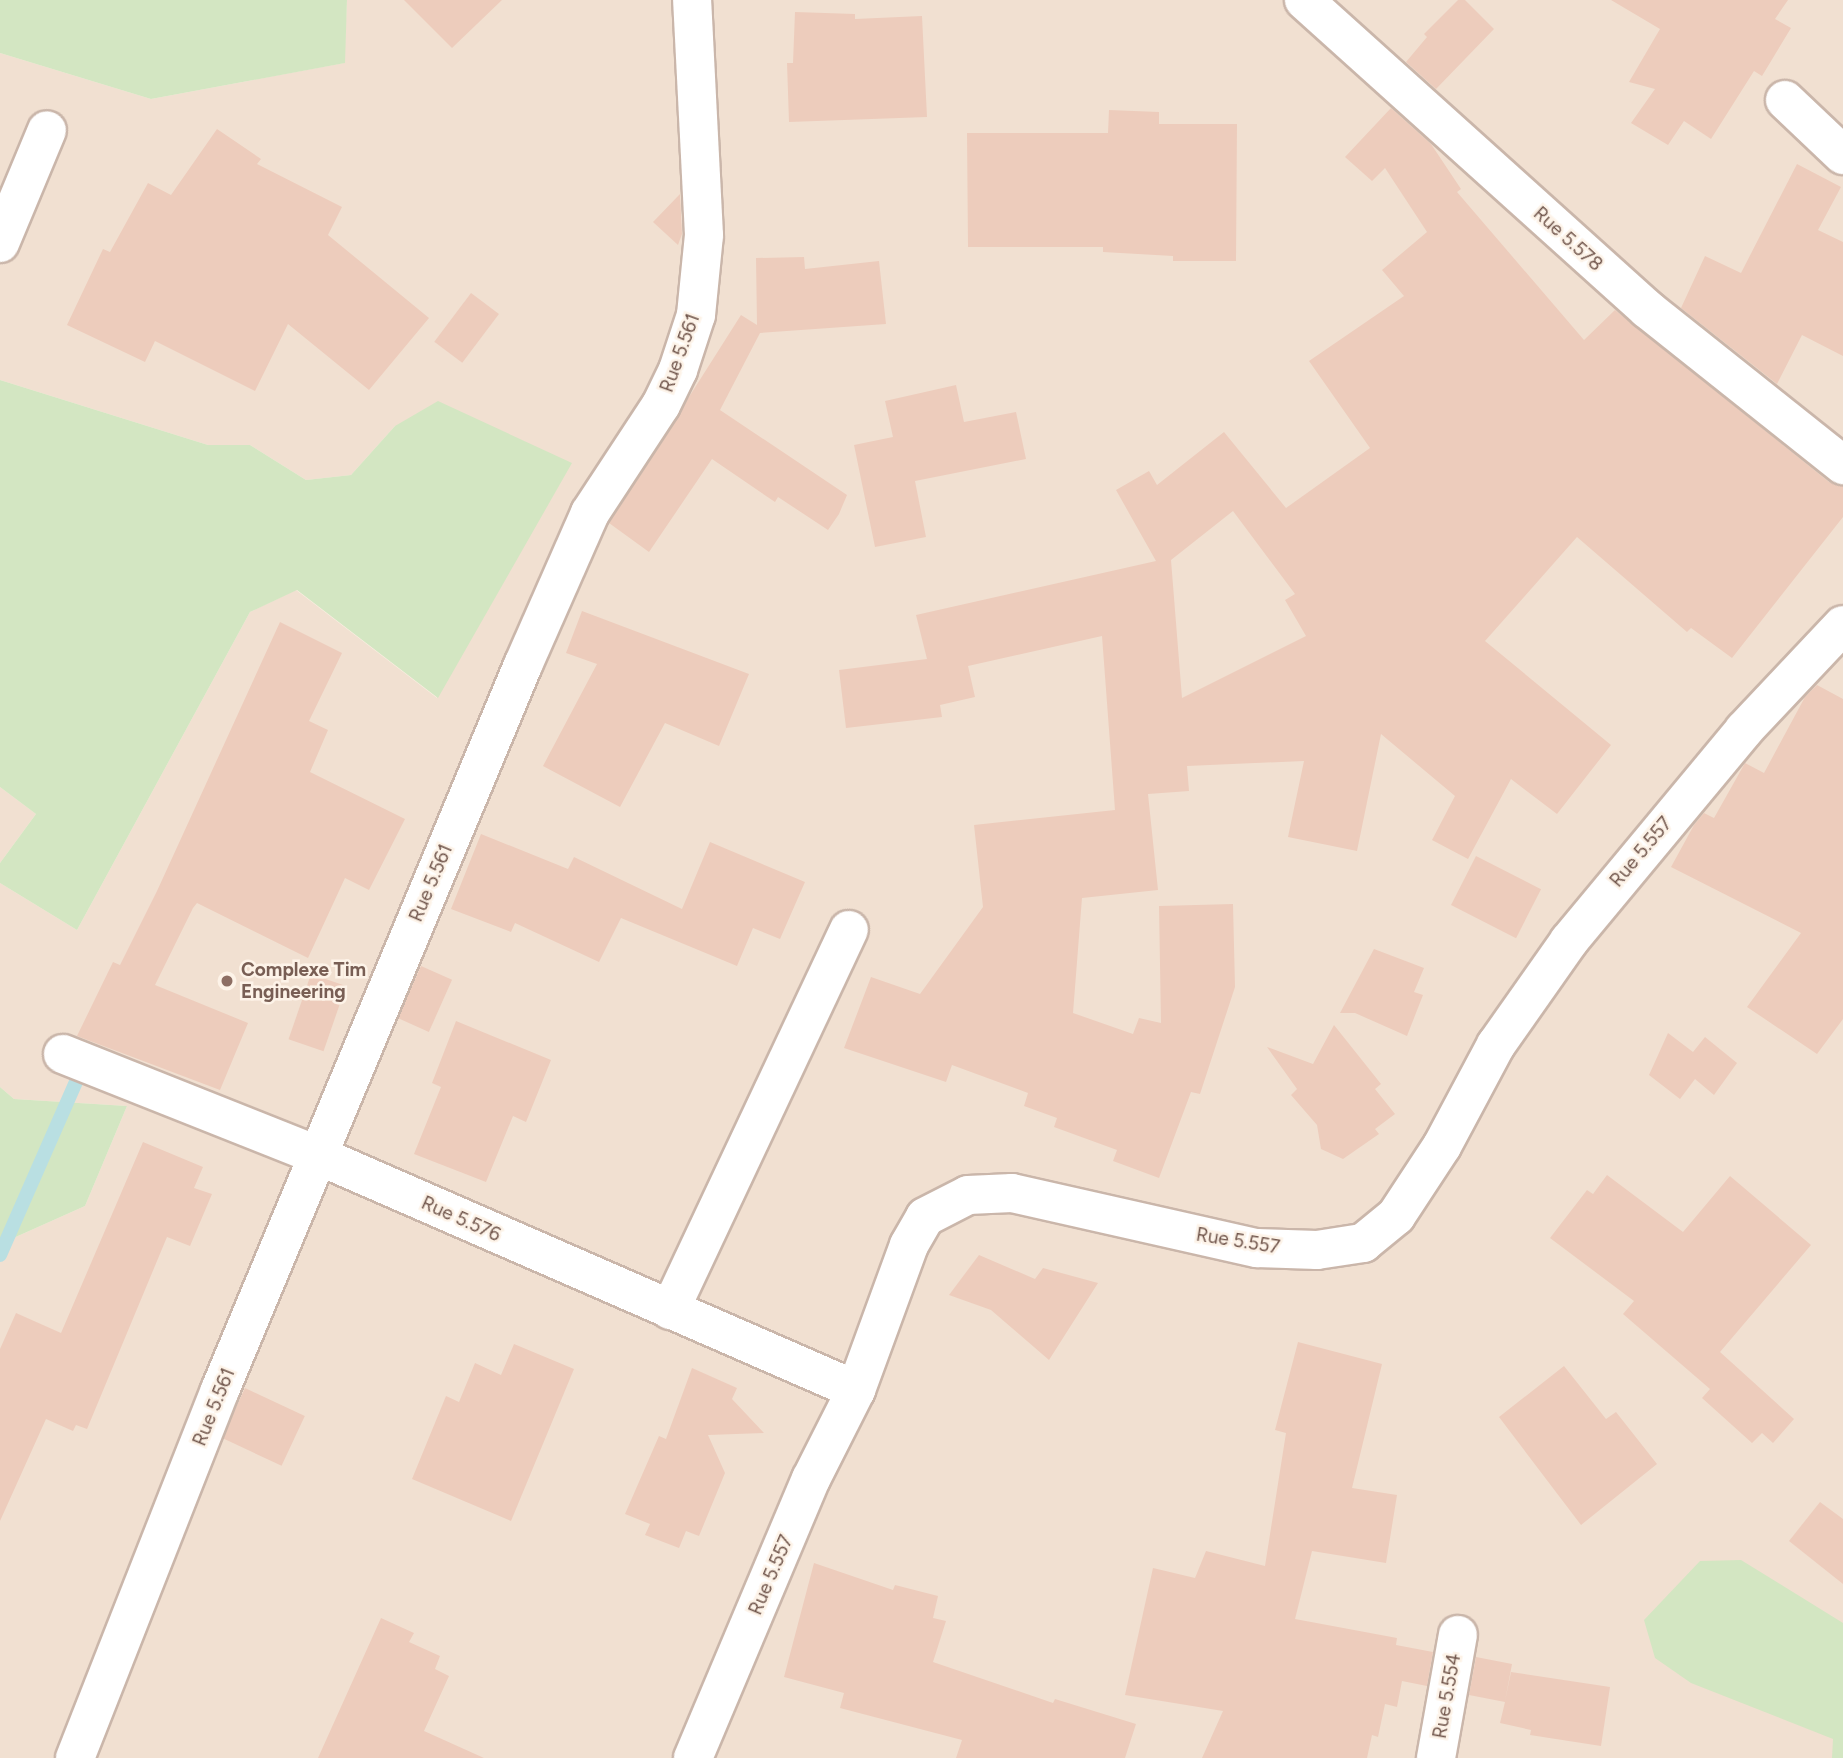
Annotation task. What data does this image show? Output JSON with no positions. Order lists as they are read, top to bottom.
{
  "streets": {
    "street": [
      "Rue 5.578",
      "Rue 5.561",
      "Rue 5.557",
      "Rue 5.576",
      "Rue 5.554"
    ]
  },
  "crossings": [
    ["Rue 5.561", "Rue 5.576"],
    ["Rue 5.557", "Rue 5.576"]
  ],
  "places": ["Complexe Tim Engineering"]
}
